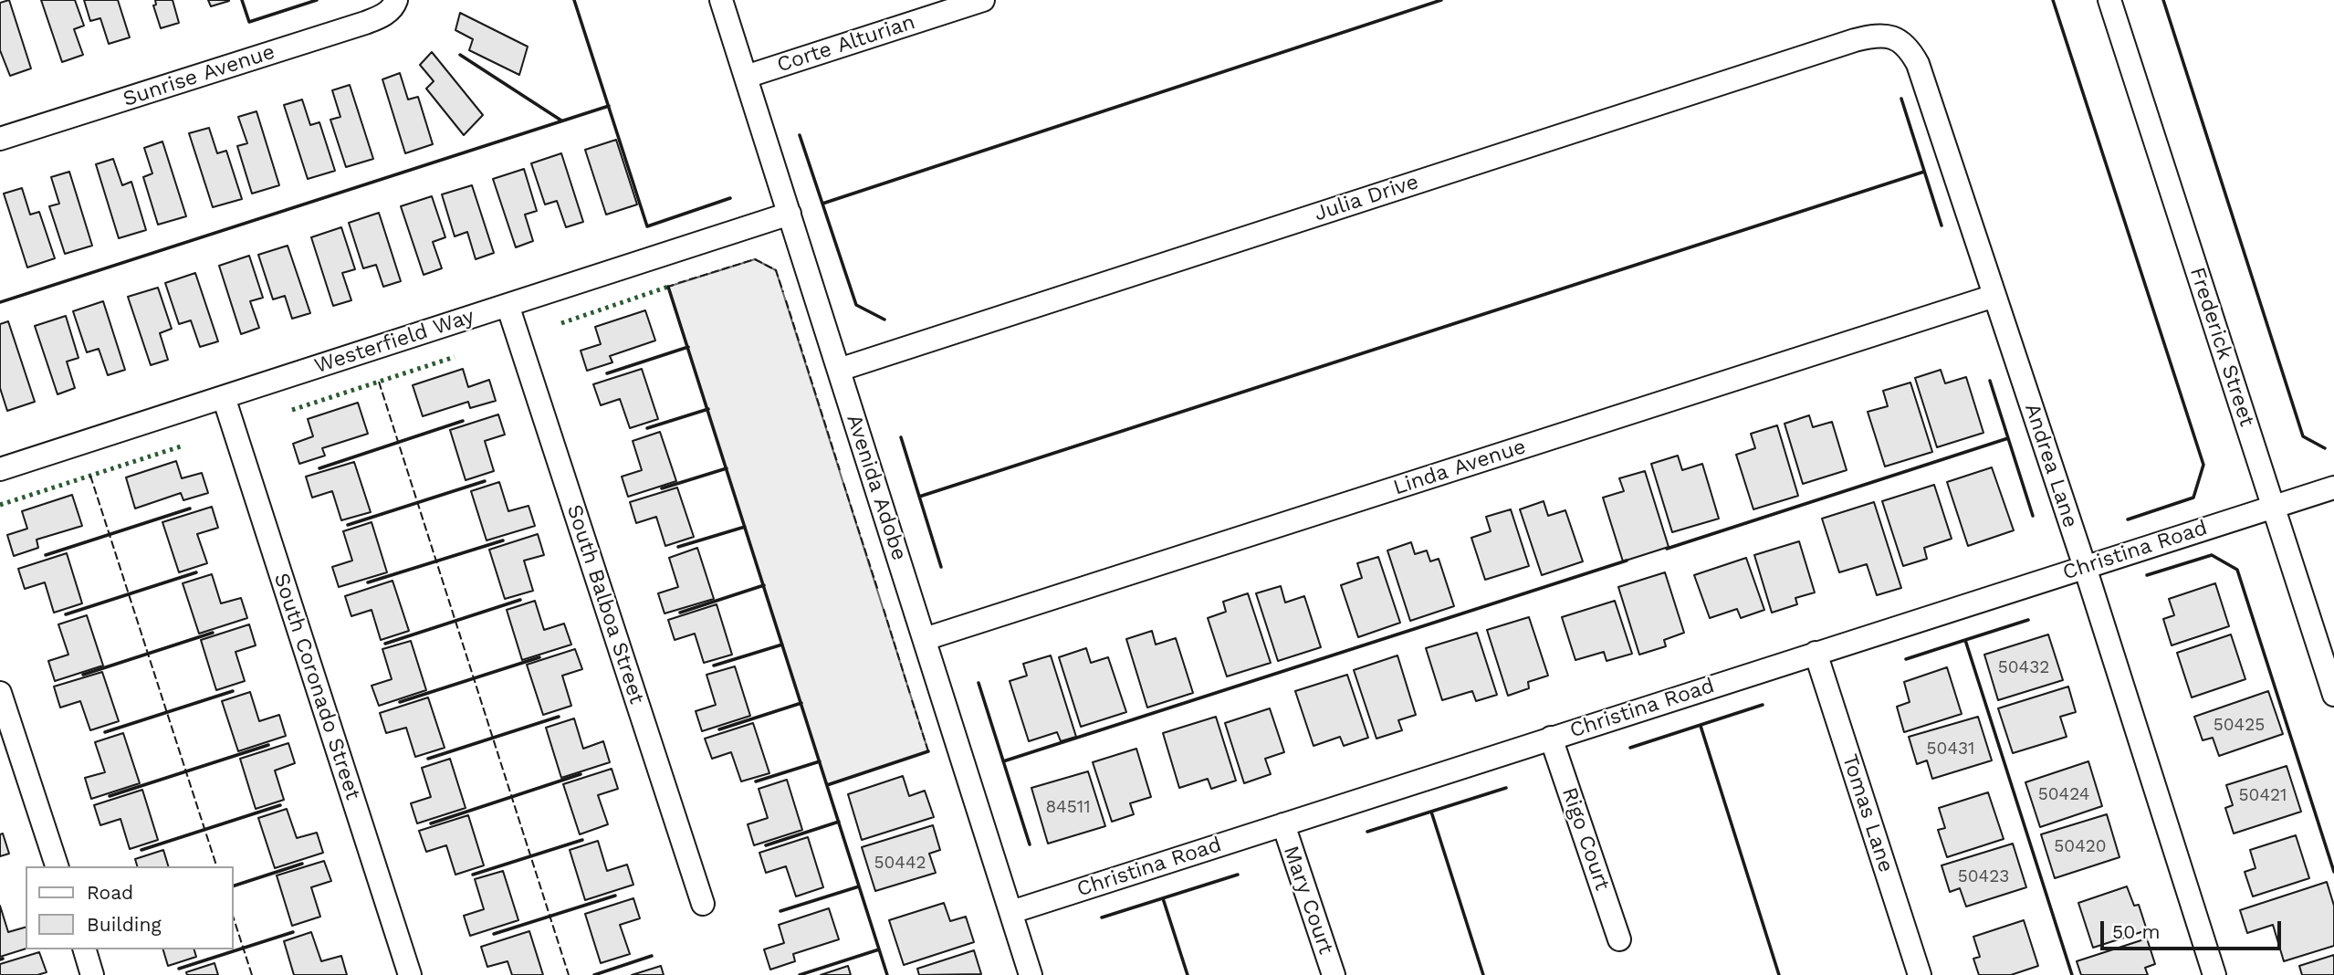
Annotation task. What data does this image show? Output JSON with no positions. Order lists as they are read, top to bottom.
{
  "streets": {
    "street": [
      "Corte Alturian",
      "Sunrise Avenue",
      "Julia Drive",
      "Westerfield Way",
      "Frederick Street",
      "Andrea Lane",
      "Linda Avenue",
      "Avenida Adobe",
      "Christina Road",
      "South Balboa Street",
      "South Coronado Street",
      "Tomas Lane",
      "Rigo Court",
      "Mary Court"
    ]
  },
  "crossings": [
    ["Corte Alturian", "Avenida Adobe"],
    ["Julia Drive", "Andrea Lane"],
    ["Julia Drive", "Avenida Adobe"],
    ["Westerfield Way", "Avenida Adobe"],
    ["Westerfield Way", "South Balboa Street"],
    ["Westerfield Way", "South Coronado Street"],
    ["Frederick Street", "Christina Road"],
    ["Andrea Lane", "Linda Avenue"],
    ["Andrea Lane", "Christina Road"],
    ["Linda Avenue", "Avenida Adobe"],
    ["Avenida Adobe", "Christina Road"],
    ["Christina Road", "Tomas Lane"],
    ["Christina Road", "Rigo Court"],
    ["Christina Road", "Mary Court"]
  ],
  "house_numbers": [
    "50432",
    "50425",
    "50431",
    "50424",
    "50421",
    "84511",
    "50420",
    "50442",
    "50423"
  ],
  "legend": ["Road", "Building"],
  "scale_bar": "50 m"
}
